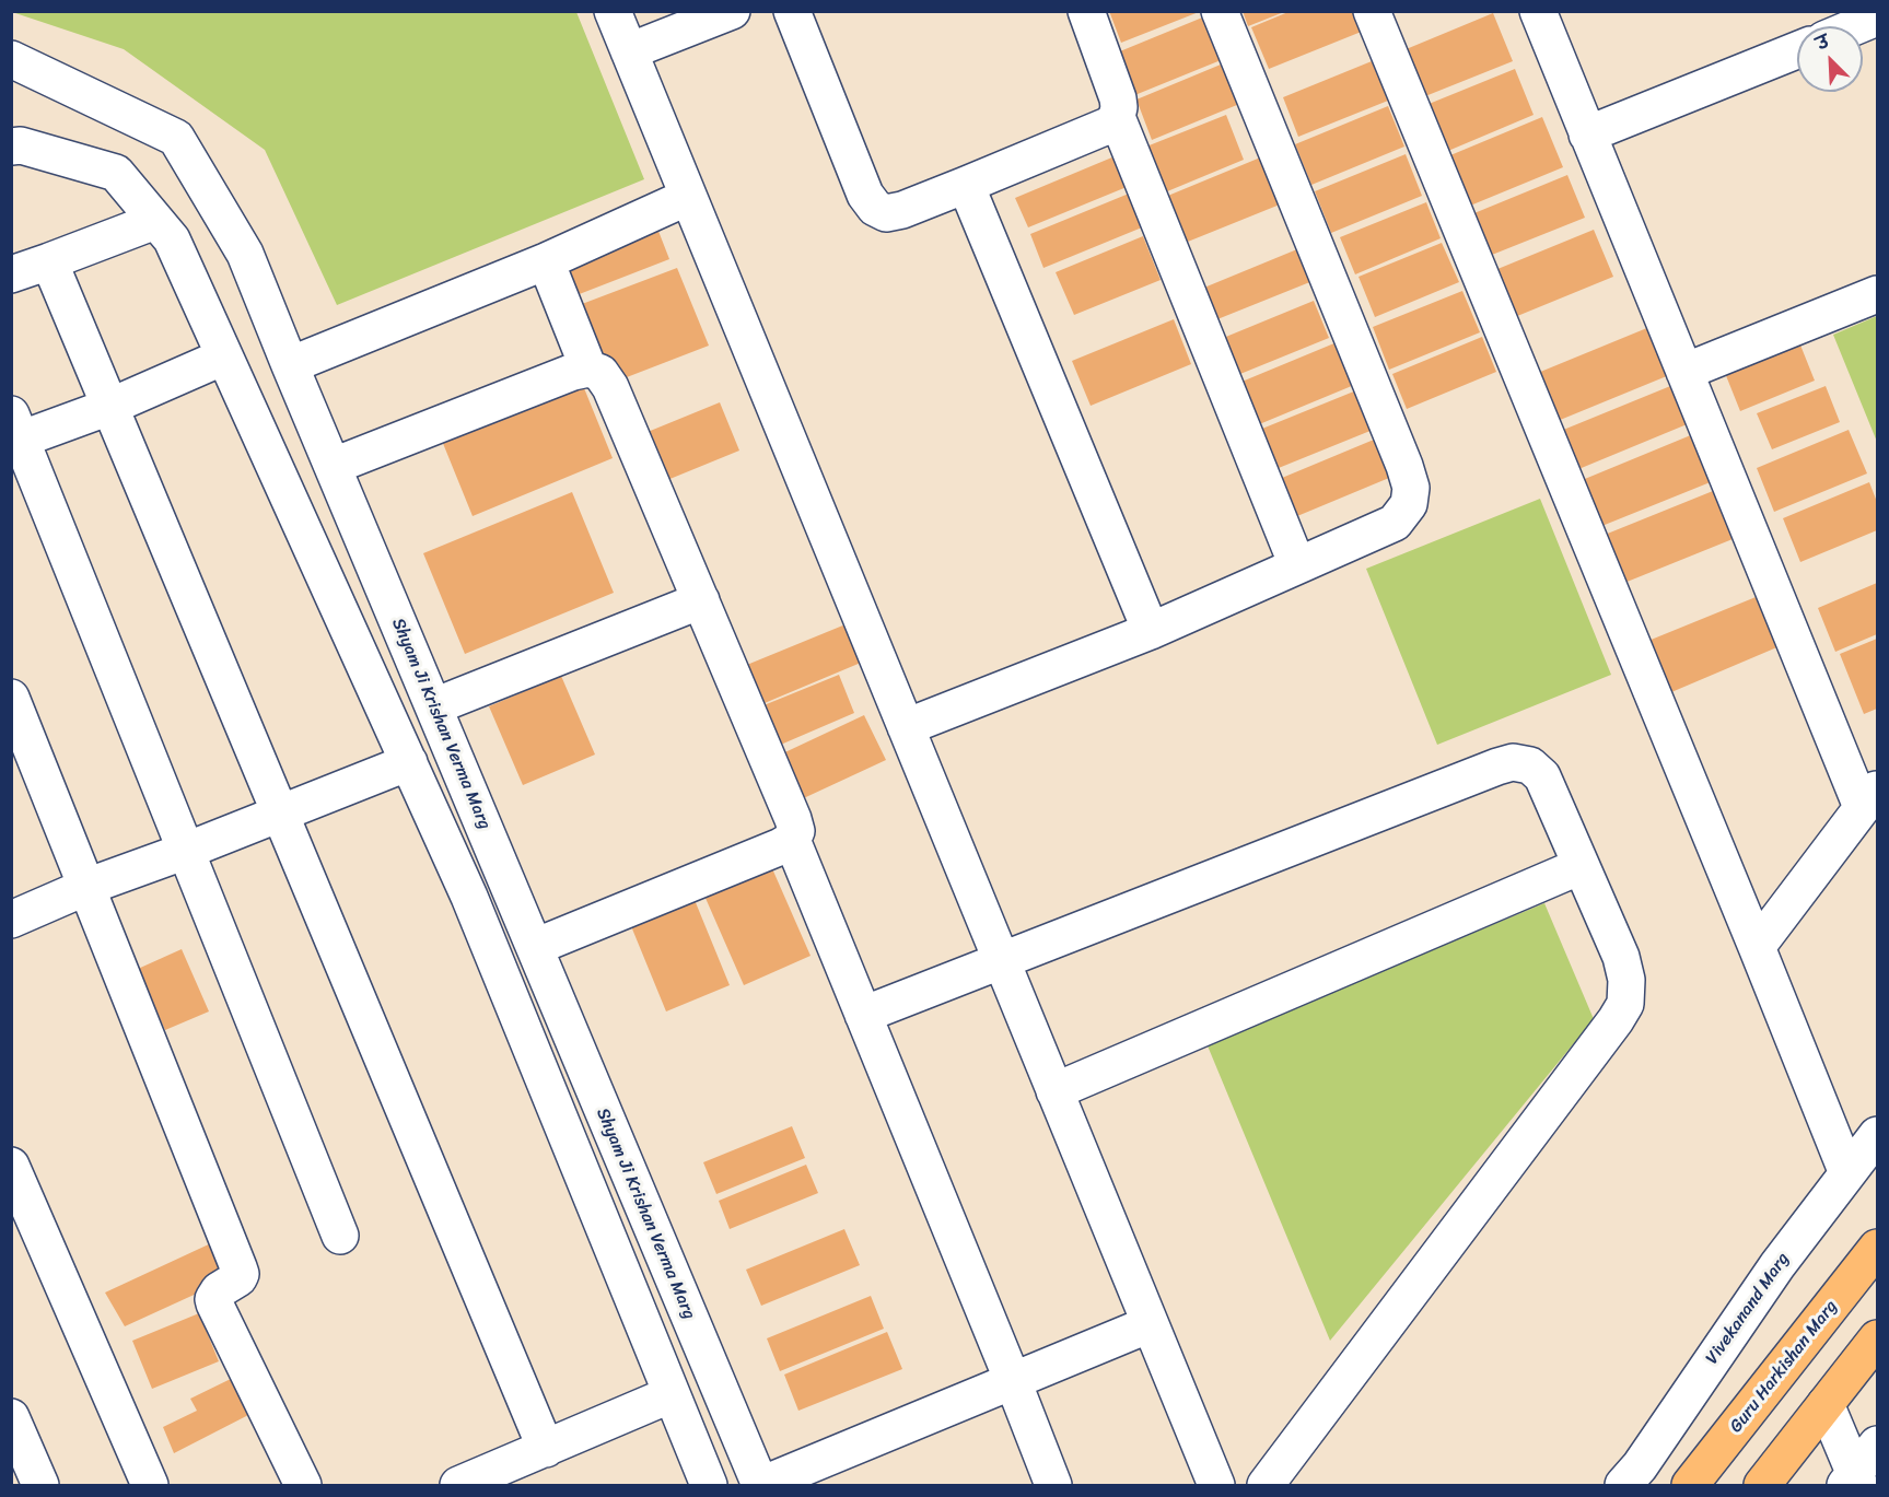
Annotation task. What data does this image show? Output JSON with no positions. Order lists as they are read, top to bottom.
{
  "streets": {
    "main road": ["Guru Harkishan Marg"],
    "street": ["Shyam Ji Krishan Verma Marg", "Vivekanand Marg"]
  },
  "north": "top left"
}
